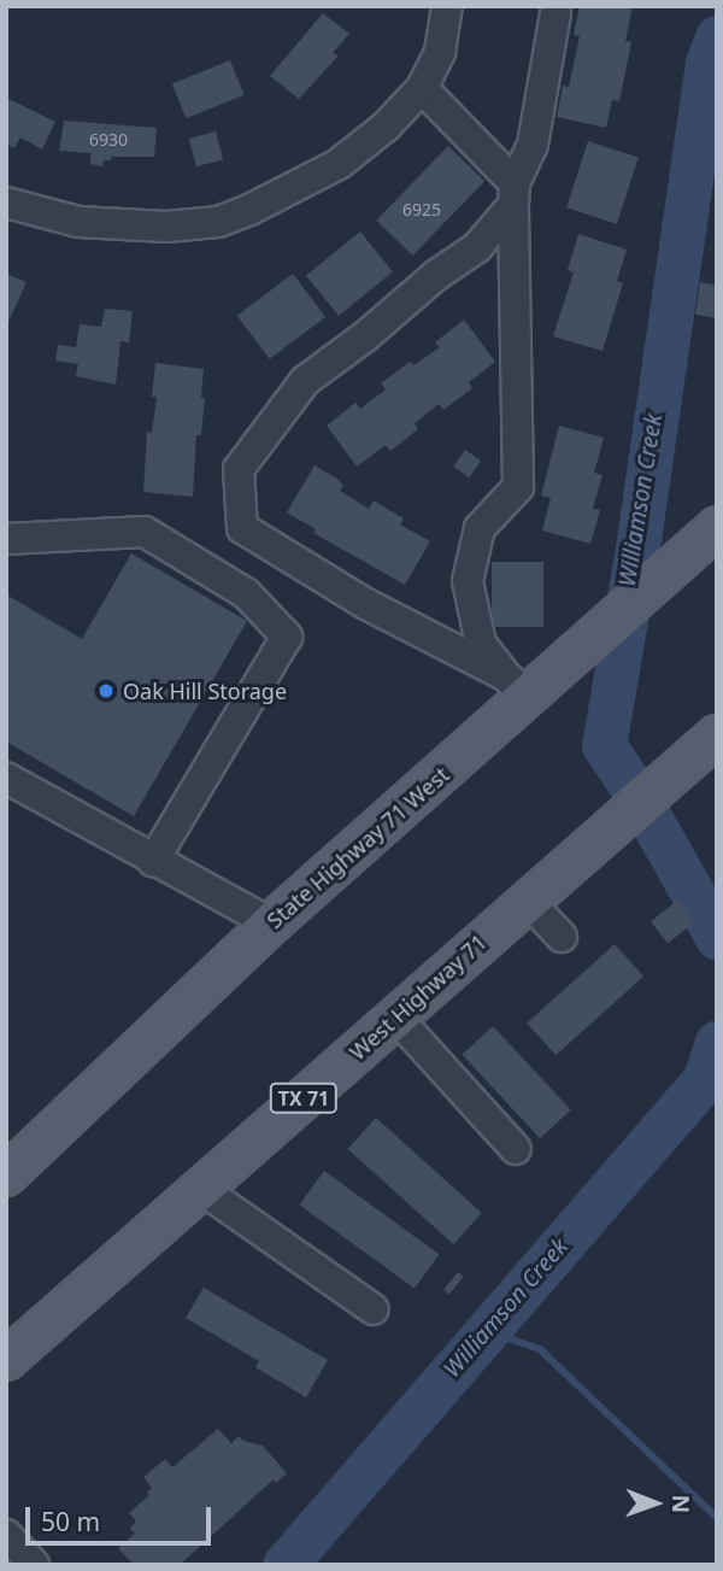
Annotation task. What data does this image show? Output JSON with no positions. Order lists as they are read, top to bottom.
{
  "streets": {
    "main road": ["State Highway 71 West", "West Highway 71", "TX 71"]
  },
  "water": ["Williamson Creek"],
  "places": ["Oak Hill Storage"],
  "house_numbers": ["6930", "6925"],
  "scale_bar": "50 m",
  "north": "right"
}
